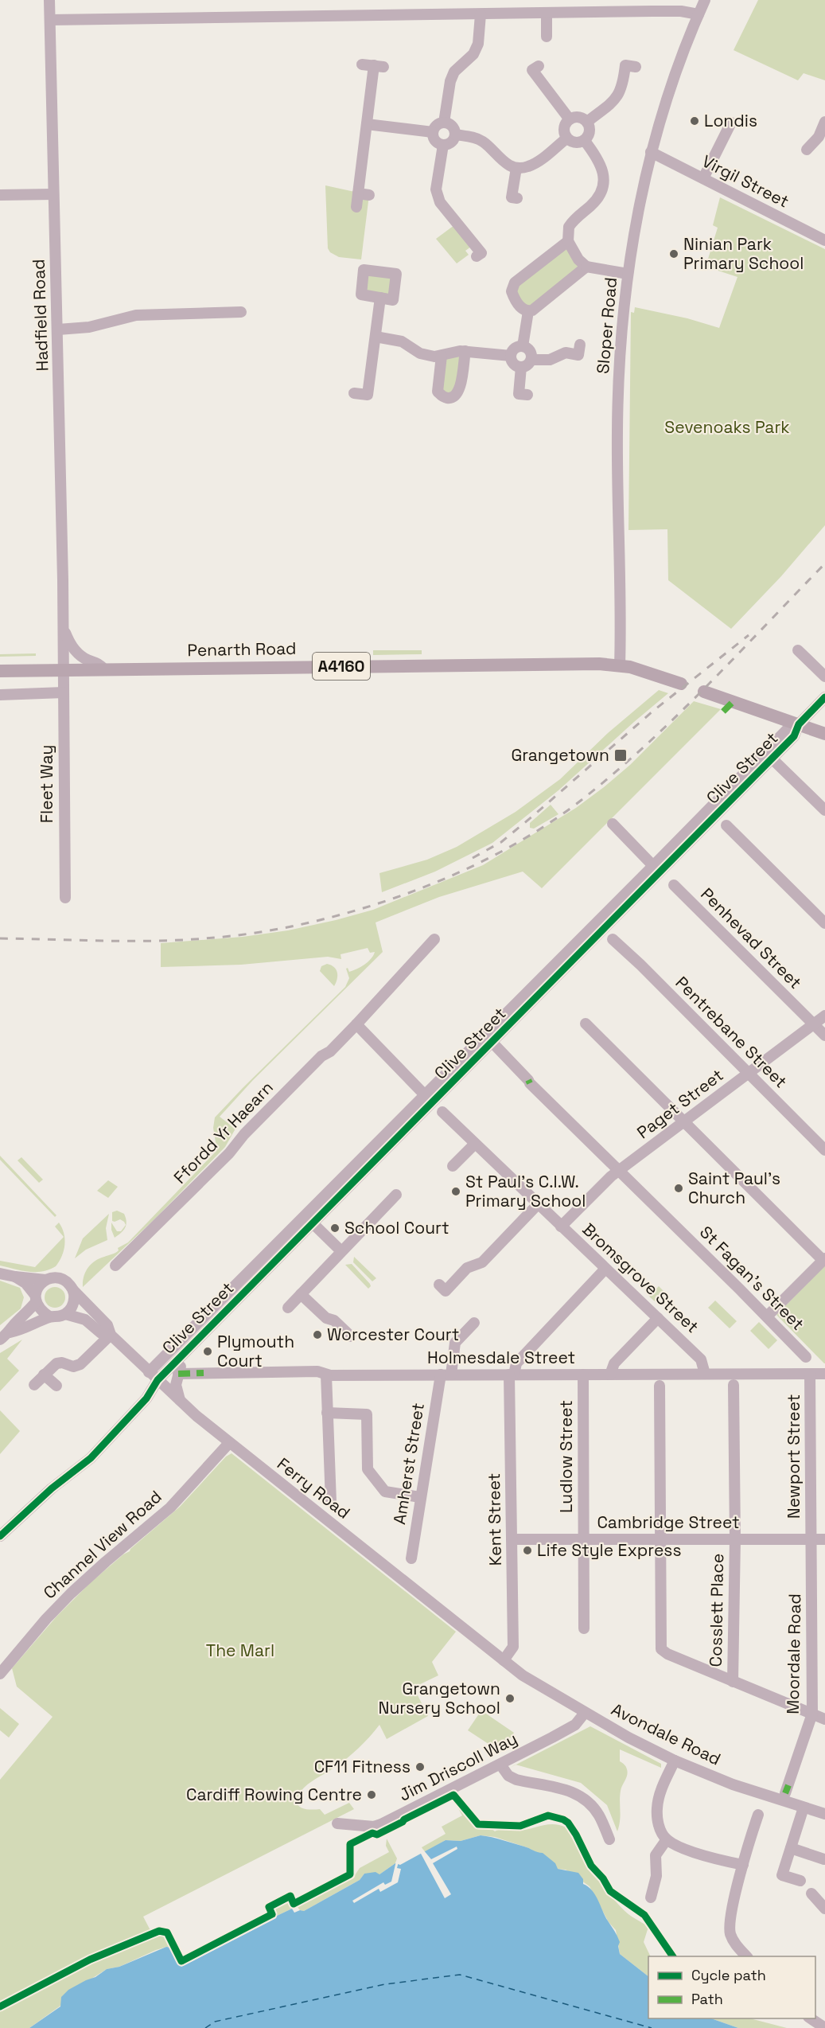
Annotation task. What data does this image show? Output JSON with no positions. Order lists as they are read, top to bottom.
{
  "streets": {
    "main road": ["Penarth Road", "A4160"],
    "street": [
      "Virgil Street",
      "Hadfield Road",
      "Sloper Road",
      "Clive Street",
      "Fleet Way",
      "Penhevad Street",
      "Pentrebane Street",
      "Paget Street",
      "Ffordd Yr Haearn",
      "Bromsgrove Street",
      "St Fagan's Street",
      "Holmesdale Street",
      "Ludlow Street",
      "Newport Street",
      "Amherst Street",
      "Ferry Road",
      "Kent Street",
      "Cambridge Street",
      "Channel View Road",
      "Cosslett Place",
      "Moordale Road",
      "Avondale Road",
      "Jim Driscoll Way"
    ]
  },
  "crossings": [
    ["Virgil Street", "Sloper Road"],
    ["Hadfield Road", "Penarth Road"],
    ["Hadfield Road", "Fleet Way"],
    ["Sloper Road", "Penarth Road"],
    ["Penarth Road", "Clive Street"],
    ["Penarth Road", "Fleet Way"],
    ["Clive Street", "St Fagan's Street"],
    ["Clive Street", "Holmesdale Street"],
    ["Clive Street", "Ferry Road"],
    ["Penhevad Street", "Paget Street"],
    ["Pentrebane Street", "Paget Street"],
    ["Paget Street", "Bromsgrove Street"],
    ["Paget Street", "St Fagan's Street"],
    ["Bromsgrove Street", "Holmesdale Street"],
    ["Holmesdale Street", "Ludlow Street"],
    ["Holmesdale Street", "Newport Street"],
    ["Holmesdale Street", "Amherst Street"],
    ["Holmesdale Street", "Kent Street"],
    ["Ludlow Street", "Cambridge Street"],
    ["Newport Street", "Cambridge Street"],
    ["Newport Street", "Moordale Road"],
    ["Ferry Road", "Kent Street"],
    ["Ferry Road", "Channel View Road"],
    ["Ferry Road", "Avondale Road"],
    ["Kent Street", "Cambridge Street"],
    ["Kent Street", "Avondale Road"],
    ["Cambridge Street", "Cosslett Place"],
    ["Cambridge Street", "Moordale Road"],
    ["Avondale Road", "Jim Driscoll Way"]
  ],
  "parks": ["Sevenoaks Park", "The Marl"],
  "places": {
    "other": [
      "Londis",
      "Ninian Park Primary School",
      "Saint Paul's Church",
      "St Paul's C.I.W. Primary School",
      "School Court",
      "Worcester Court",
      "Plymouth Court",
      "Life Style Express",
      "Grangetown Nursery School",
      "CF11 Fitness",
      "Cardiff Rowing Centre"
    ],
    "transit": ["Grangetown"]
  },
  "legend": ["Cycle path", "Path"]
}
